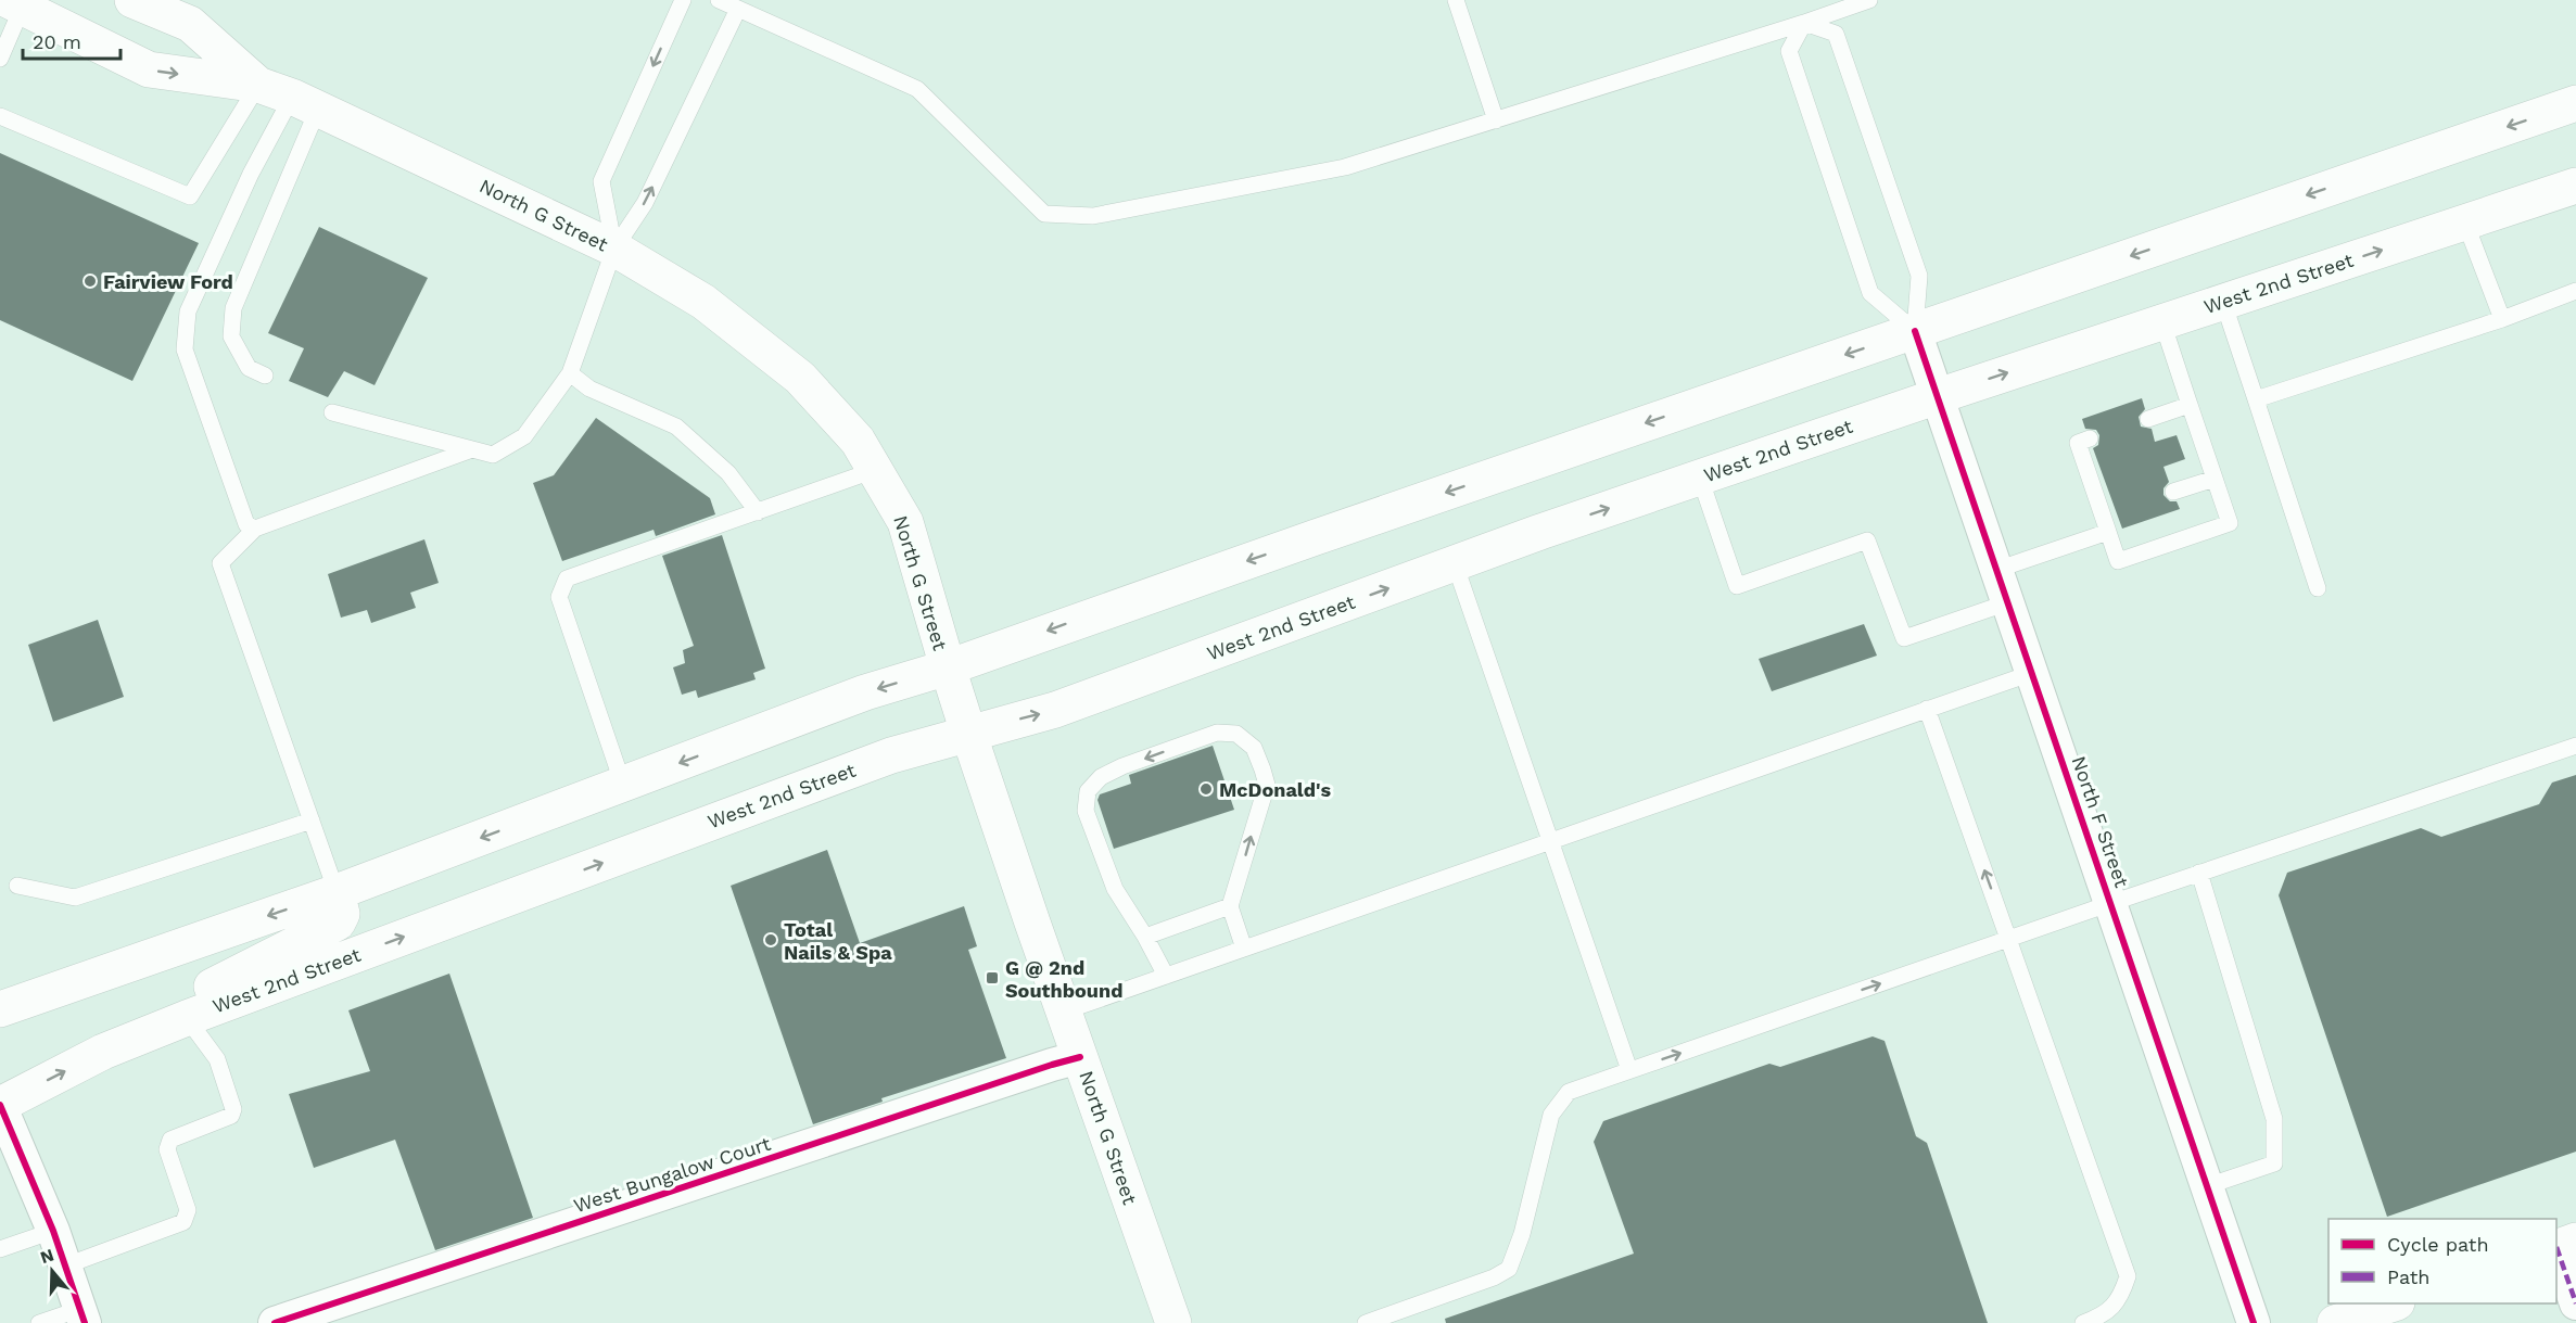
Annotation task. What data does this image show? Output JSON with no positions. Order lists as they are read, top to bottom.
{
  "streets": {
    "main road": ["North G Street", "West 2nd Street"],
    "street": ["North F Street", "West Bungalow Court"]
  },
  "crossings": [
    ["North G Street", "West 2nd Street"],
    ["North G Street", "West Bungalow Court"],
    ["West 2nd Street", "North F Street"]
  ],
  "places": {
    "other": ["Fairview Ford", "McDonald's", "Total Nails & Spa"],
    "transit": ["G @ 2nd Southbound"]
  },
  "legend": ["Cycle path", "Path"],
  "scale_bar": "20 m",
  "north": "top"
}
